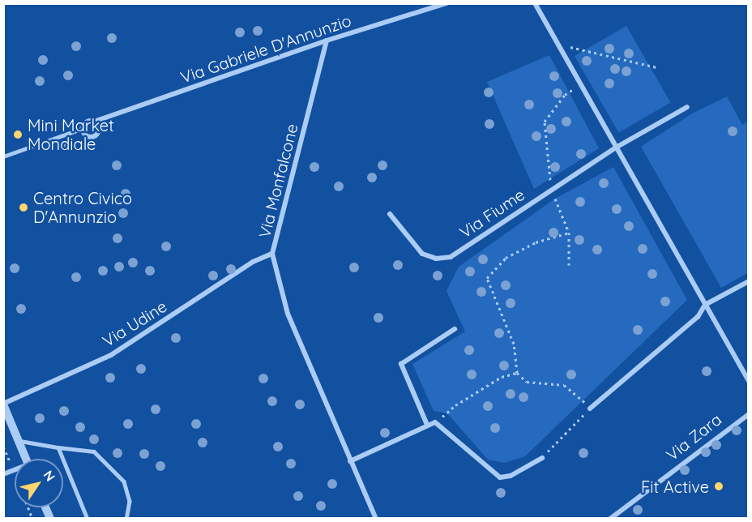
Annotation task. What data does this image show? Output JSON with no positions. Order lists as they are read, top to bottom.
{
  "streets": {
    "street": [
      "Via Gabriele D'Annunzio",
      "Via Monfalcone",
      "Via Fiume",
      "Via Udine",
      "Via Zara"
    ]
  },
  "crossings": [
    ["Via Gabriele D'Annunzio", "Via Monfalcone"],
    ["Via Monfalcone", "Via Udine"]
  ],
  "places": ["Mini Market Mondiale", "Centro Civico D'Annunzio", "Fit Active"],
  "north": "top right"
}
